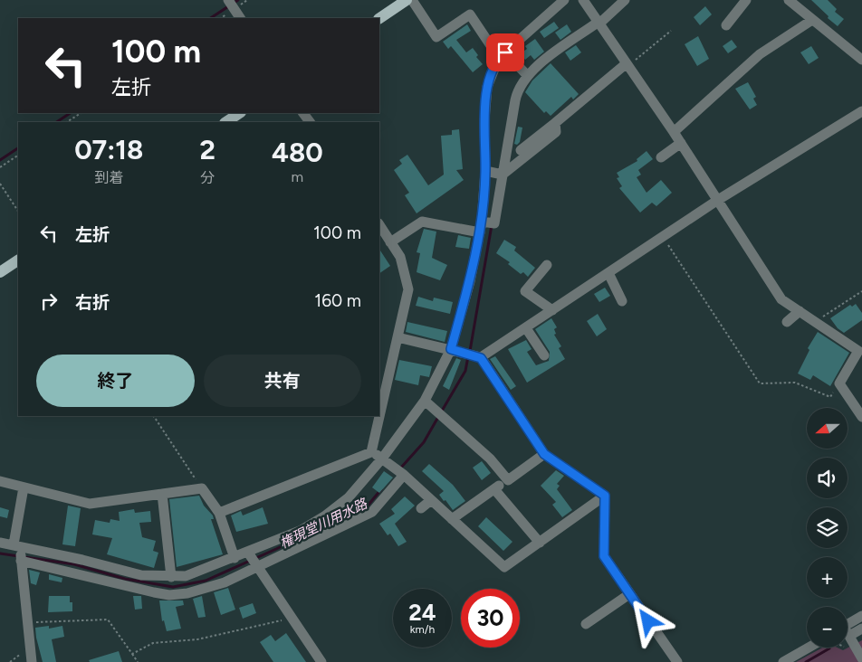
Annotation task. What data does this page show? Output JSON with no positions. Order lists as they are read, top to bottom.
{
  "water": ["権現堂川用水路"],
  "north": "left",
  "page": {
    "turn": ["100 m", "左折"],
    "eta": [
      "07:18",
      "到着",
      "2",
      "分",
      "480",
      "m"
    ],
    "list": [
      {
        "name": "左折",
        "value": "100 m"
      },
      {
        "name": "右折",
        "value": "160 m"
      }
    ],
    "buttons": ["終了", "共有"],
    "map_buttons": ["+", "−"],
    "speed": "24 km/h",
    "limit": "30"
  }
}
